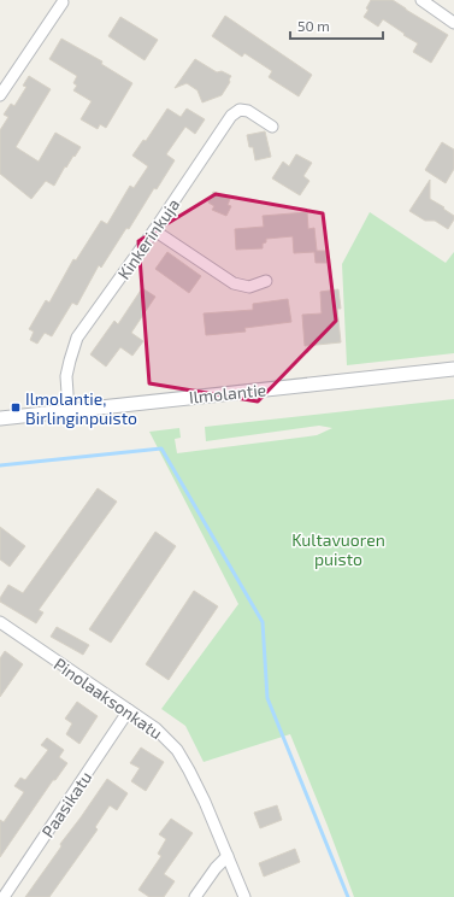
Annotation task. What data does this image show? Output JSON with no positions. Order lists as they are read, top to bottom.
{
  "streets": {
    "street": [
      "Kinkerinkuja",
      "Ilmolantie",
      "Pinolaaksonkatu",
      "Paasikatu"
    ]
  },
  "crossings": [
    ["Kinkerinkuja", "Ilmolantie"],
    ["Pinolaaksonkatu", "Paasikatu"]
  ],
  "parks": ["Kultavuoren puisto"],
  "places": {
    "transit": ["Ilmolantie, Birlinginpuisto"]
  },
  "scale_bar": "50 m"
}
